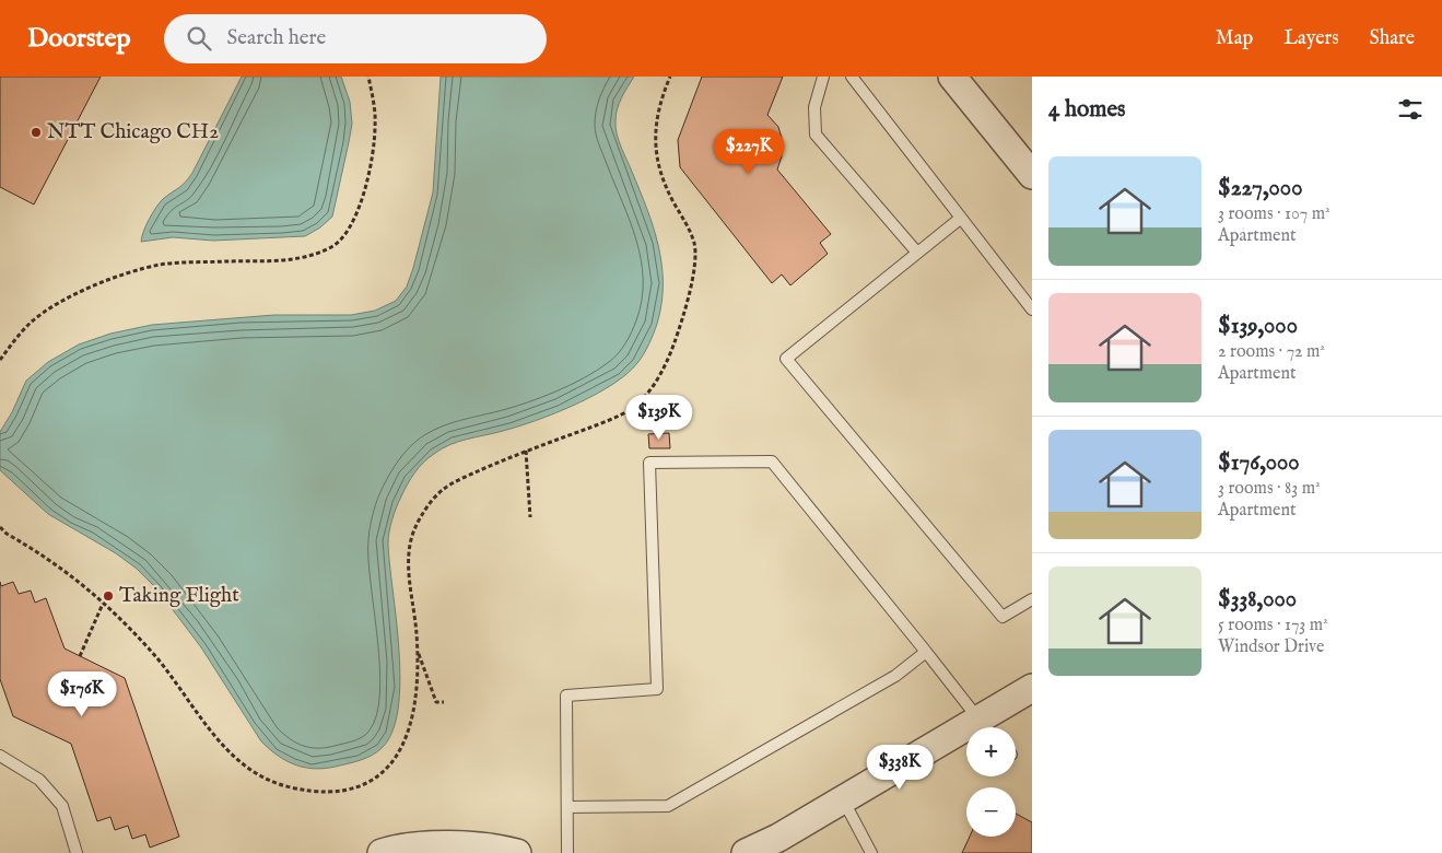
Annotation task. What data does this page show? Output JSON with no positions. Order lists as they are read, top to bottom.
{
  "places": ["NTT Chicago CH2", "Taking Flight"],
  "page": {
    "header": "Doorstep",
    "search": "Search here",
    "nav": ["Map", "Layers", "Share"],
    "heading": "4 homes",
    "price": [
      "$227K",
      "$139K",
      "$176K",
      "$338K"
    ],
    "list": [
      {
        "name": "$227,000",
        "note": "3 rooms · 107 m² · Apartment"
      },
      {
        "name": "$139,000",
        "note": "2 rooms · 72 m² · Apartment"
      },
      {
        "name": "$176,000",
        "note": "3 rooms · 83 m² · Apartment"
      },
      {
        "name": "$338,000",
        "note": "5 rooms · 173 m² · Windsor Drive"
      }
    ],
    "map_buttons": ["+", "−"]
  }
}
